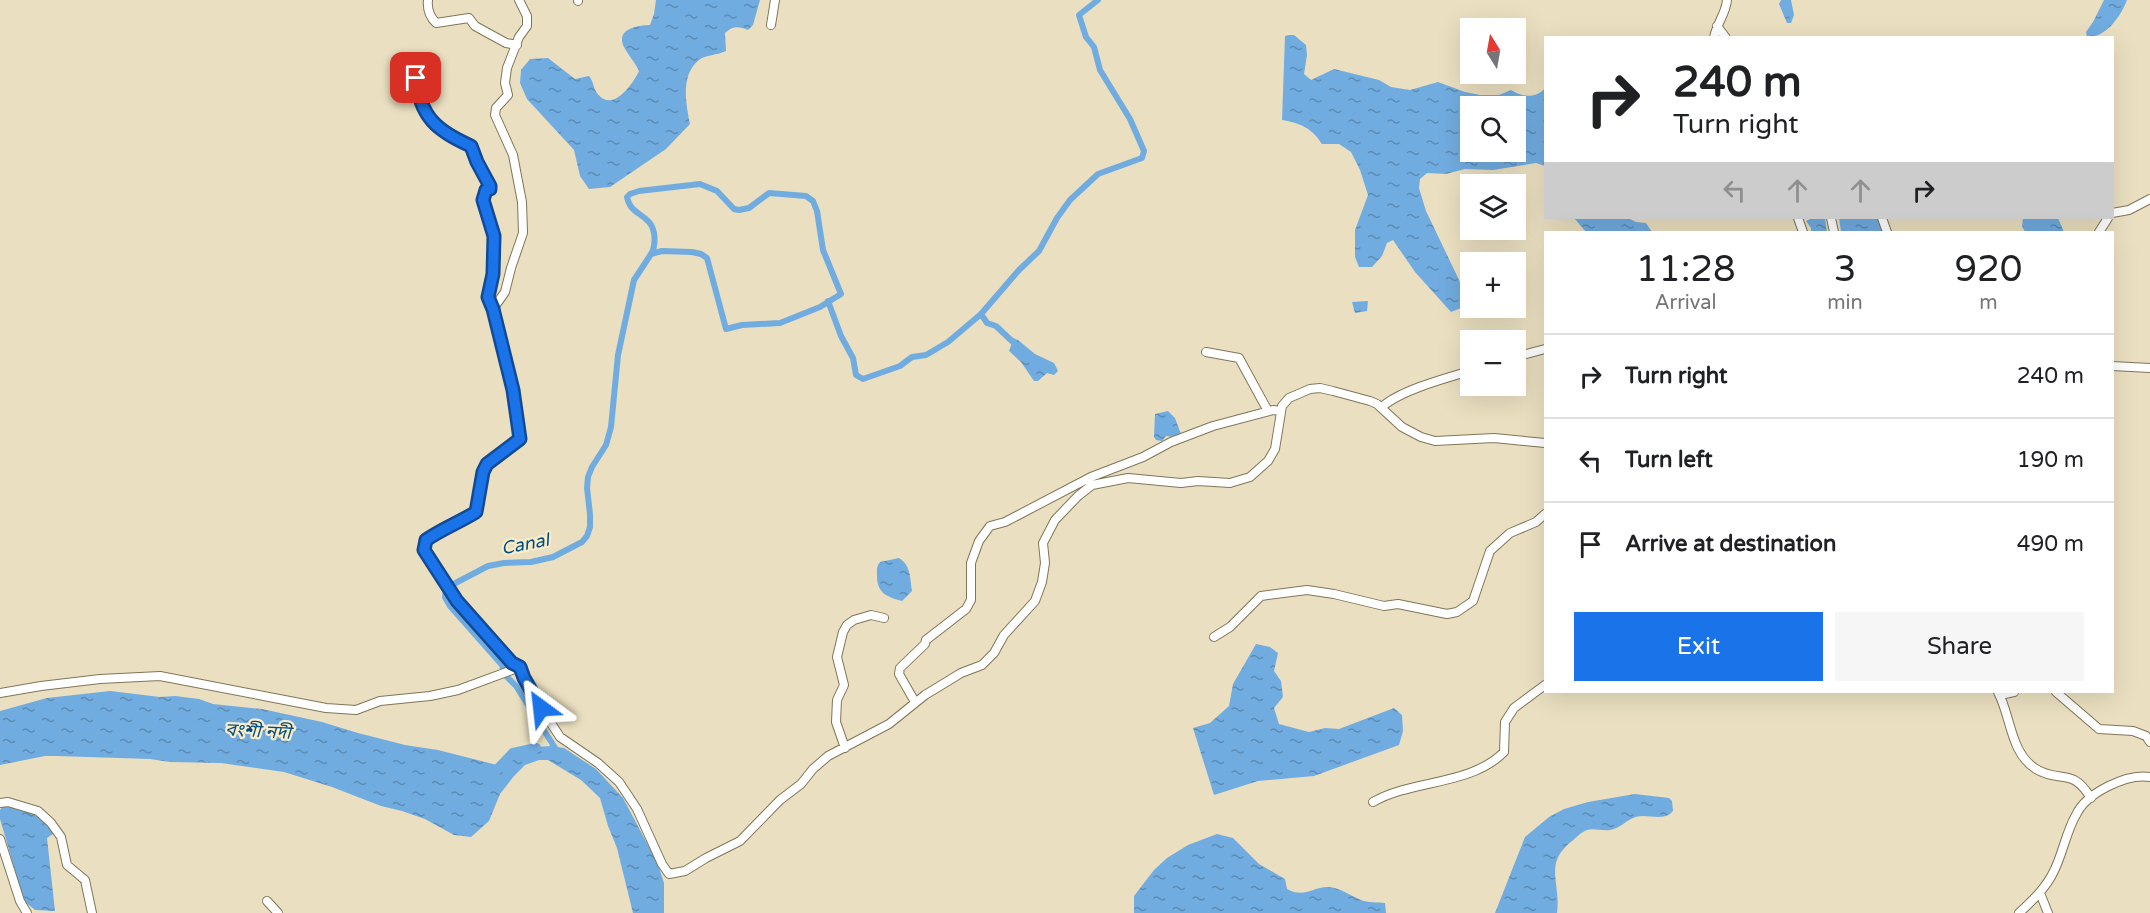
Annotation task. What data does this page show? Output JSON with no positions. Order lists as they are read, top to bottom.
{
  "water": ["Canal", "বংশী নদী"],
  "north": "top",
  "page": {
    "map_buttons": ["+", "−"],
    "turn": ["240 m", "Turn right"],
    "eta": [
      "11:28",
      "Arrival",
      "3",
      "min",
      "920",
      "m"
    ],
    "list": [
      {
        "name": "Turn right",
        "value": "240 m"
      },
      {
        "name": "Turn left",
        "value": "190 m"
      },
      {
        "name": "Arrive at destination",
        "value": "490 m"
      }
    ],
    "buttons": ["Exit", "Share"]
  }
}
